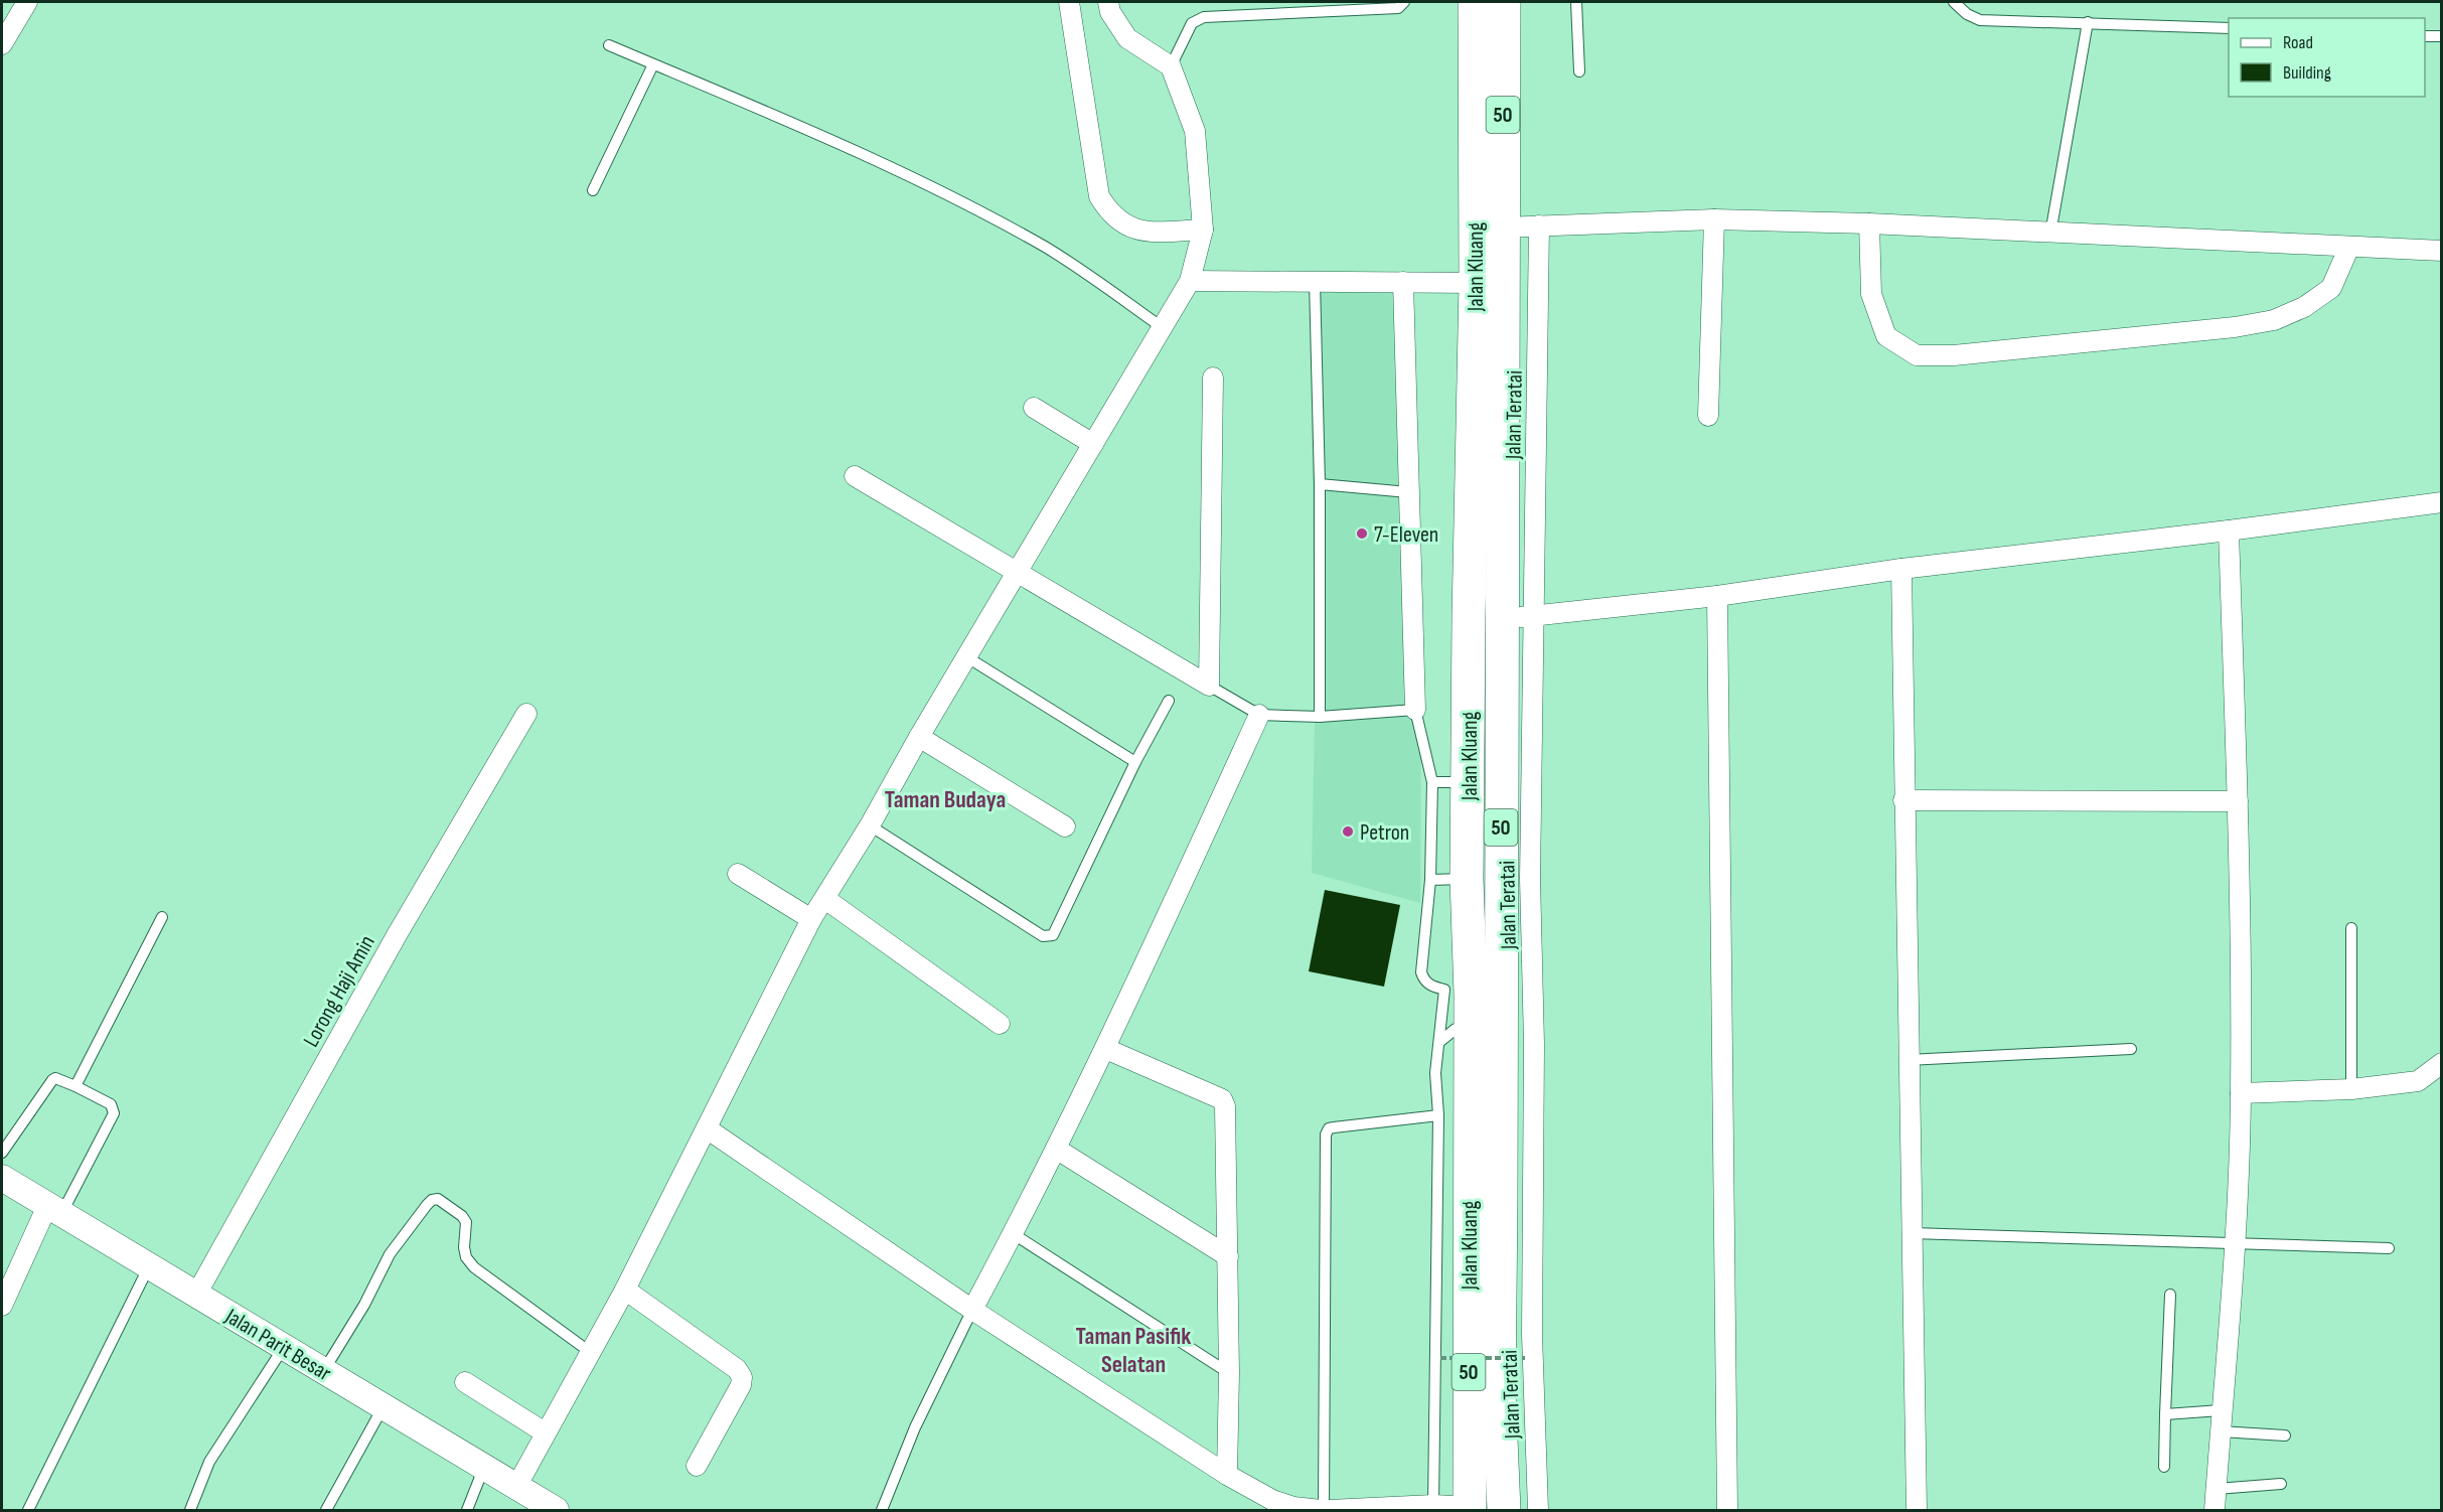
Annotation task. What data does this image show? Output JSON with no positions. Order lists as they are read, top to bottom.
{
  "streets": {
    "highway": ["50", "Jalan Kluang"],
    "street": ["Jalan Teratai", "Lorong Haji Amin", "Jalan Parit Besar"]
  },
  "crossings": [
    ["Jalan Kluang", "Jalan Teratai"],
    ["Lorong Haji Amin", "Jalan Parit Besar"]
  ],
  "districts": ["Taman Budaya", "Taman Pasifik Selatan"],
  "places": ["7-Eleven", "Petron"],
  "legend": ["Road", "Building"]
}
